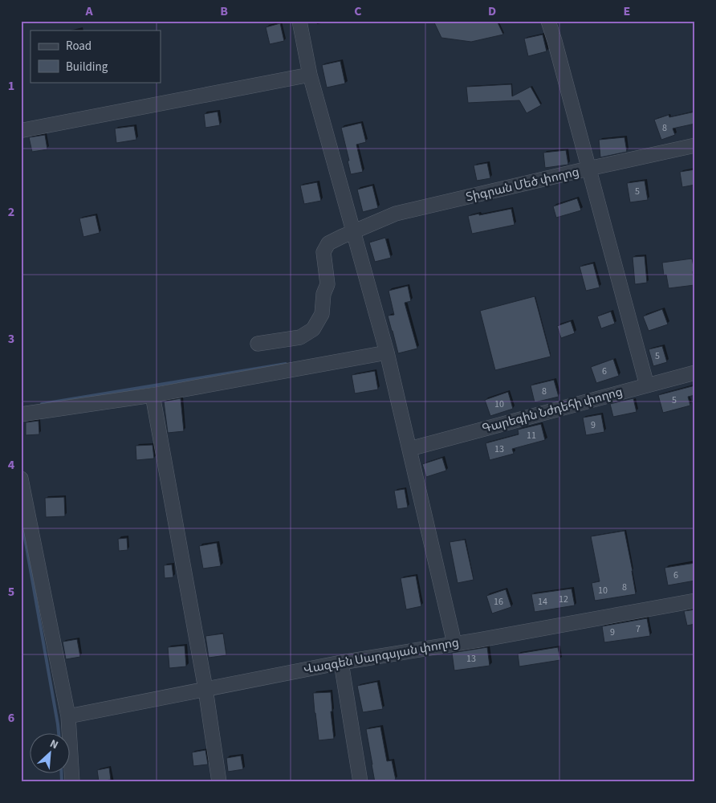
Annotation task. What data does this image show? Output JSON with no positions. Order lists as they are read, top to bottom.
{
  "streets": {
    "street": ["Տիգրան Մեծ փողոց", "Գարեգին Նժդեհի փողոց", "Վազգեն Սարգսյան փողոց"]
  },
  "house_numbers": [
    "8",
    "5",
    "5",
    "6",
    "8",
    "5",
    "10",
    "9",
    "11",
    "13",
    "6",
    "8",
    "10",
    "12",
    "16",
    "14",
    "7",
    "9",
    "13"
  ],
  "legend": ["Road", "Building"],
  "north": "top right",
  "grid": {
    "columns": [
      "A",
      "B",
      "C",
      "D",
      "E"
    ],
    "rows": [
      "1",
      "2",
      "3",
      "4",
      "5",
      "6"
    ]
  }
}
